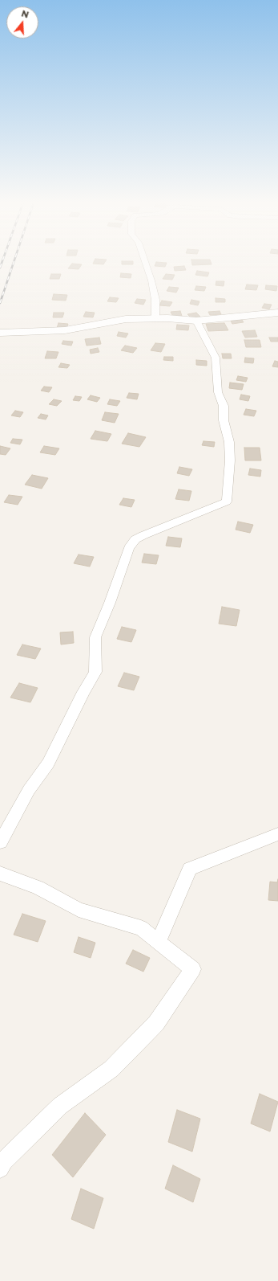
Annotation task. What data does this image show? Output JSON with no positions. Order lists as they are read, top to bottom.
{
  "north": "top"
}
